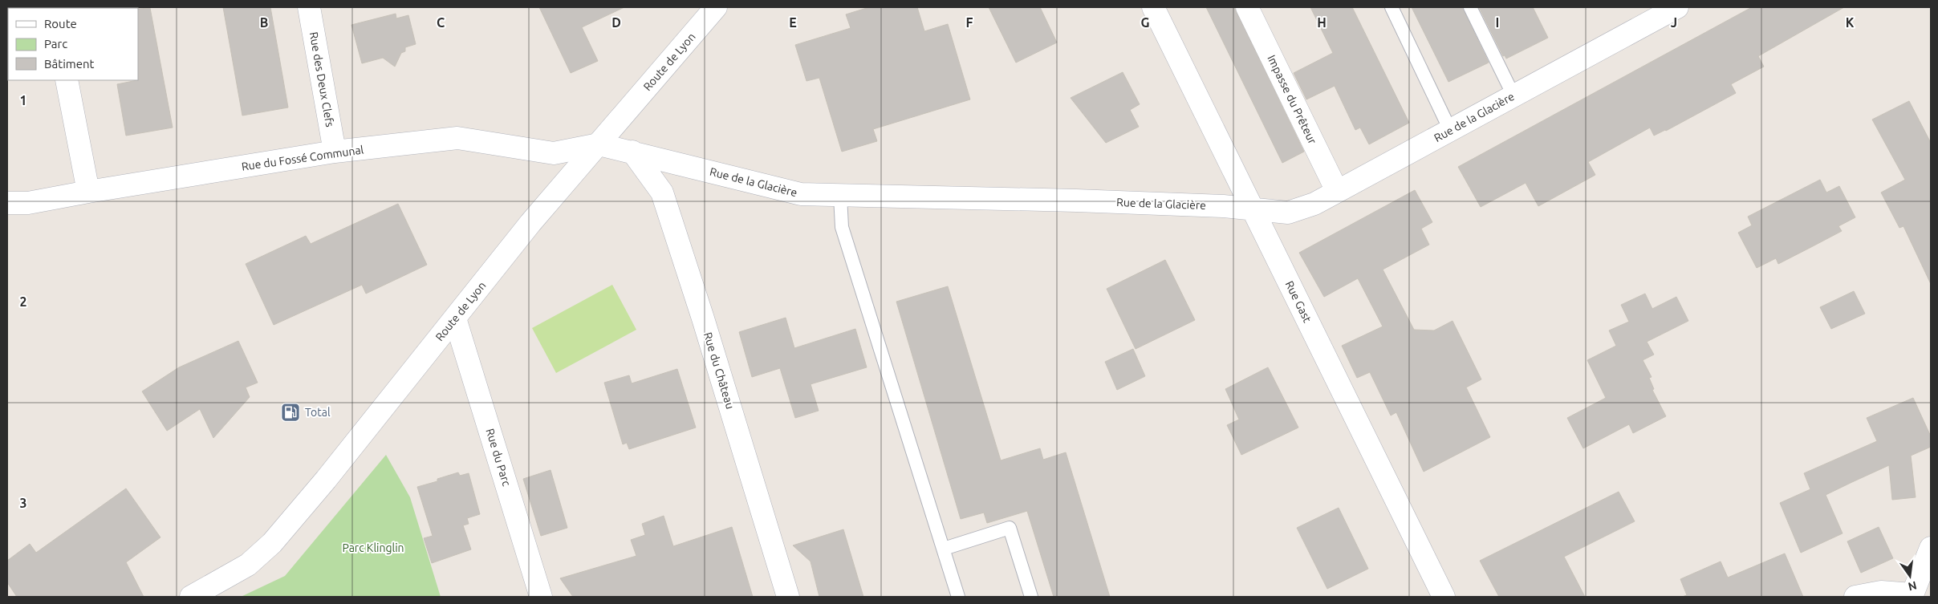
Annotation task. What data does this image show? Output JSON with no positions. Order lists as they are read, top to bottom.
{
  "streets": {
    "street": [
      "Route de Lyon",
      "Rue des Deux Clefs",
      "Impasse du Prêteur",
      "Rue de la Glacière",
      "Rue du Fossé Communal",
      "Rue Gast",
      "Rue du Château",
      "Rue du Parc"
    ]
  },
  "crossings": [
    ["Route de Lyon", "Rue de la Glacière"],
    ["Route de Lyon", "Rue du Fossé Communal"],
    ["Route de Lyon", "Rue du Parc"],
    ["Rue des Deux Clefs", "Rue du Fossé Communal"],
    ["Impasse du Prêteur", "Rue de la Glacière"],
    ["Rue de la Glacière", "Rue du Fossé Communal"],
    ["Rue de la Glacière", "Rue Gast"],
    ["Rue de la Glacière", "Rue du Château"]
  ],
  "parks": ["Parc Klinglin"],
  "places": {
    "fuel station": ["Total"]
  },
  "legend": ["Route", "Parc", "Bâtiment"],
  "north": "bottom",
  "grid": {
    "columns": [
      "B",
      "C",
      "D",
      "E",
      "F",
      "G",
      "H",
      "I",
      "J",
      "K"
    ],
    "rows": ["1", "2", "3"]
  }
}
